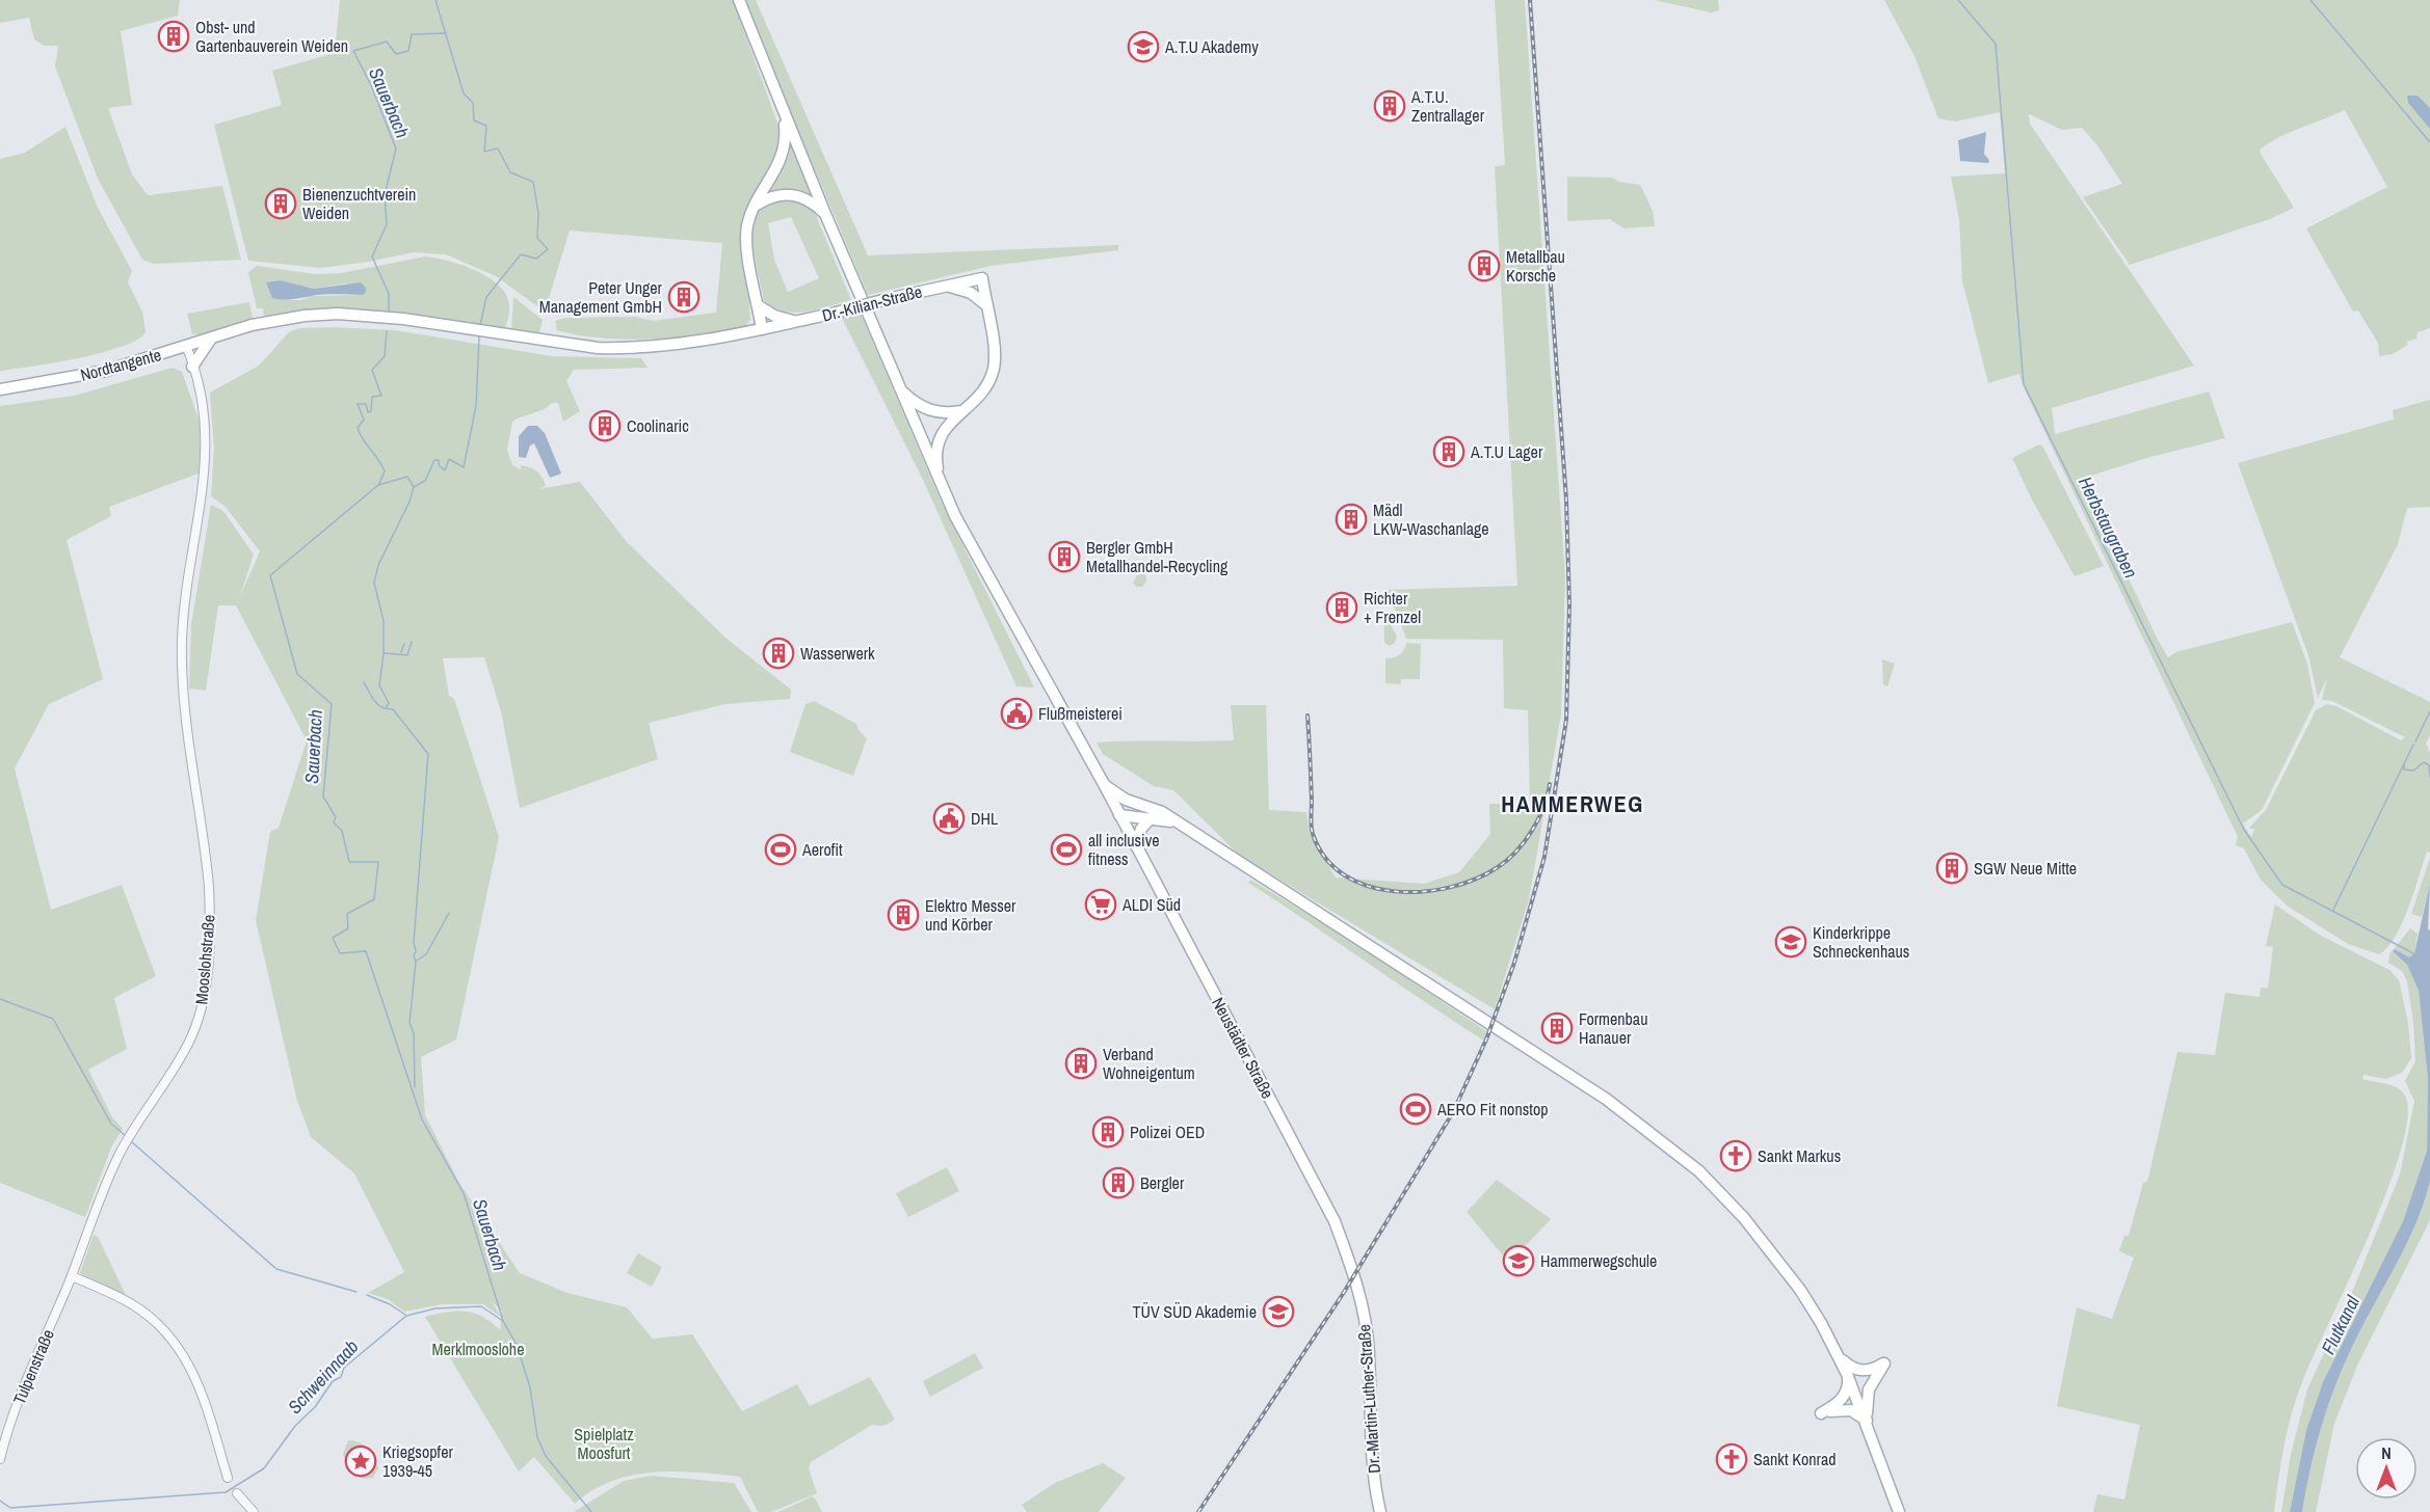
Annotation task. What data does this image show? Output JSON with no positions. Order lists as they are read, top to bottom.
{
  "streets": {
    "main road": [
      "Dr.-Kilian-Straße",
      "Nordtangente",
      "Neustädter Straße",
      "Dr.-Martin-Luther-Straße"
    ],
    "street": ["Mooslohstraße", "Tulpenstraße"]
  },
  "crossings": [
    ["Dr.-Kilian-Straße", "Nordtangente"],
    ["Nordtangente", "Mooslohstraße"],
    ["Mooslohstraße", "Tulpenstraße"],
    ["Neustädter Straße", "Dr.-Martin-Luther-Straße"]
  ],
  "districts": ["HAMMERWEG"],
  "water": [
    "Sauerbach",
    "Herbstaugraben",
    "Flutkanal",
    "Schweinnaab"
  ],
  "parks": ["Merklmooslohe", "Spielplatz Moosfurt"],
  "places": {
    "building": [
      "Obst- und Gartenbauverein Weiden",
      "A.T.U. Zentrallager",
      "Bienenzuchtverein Weiden",
      "Metallbau Korsche",
      "Peter Unger Management GmbH",
      "Coolinaric",
      "A.T.U Lager",
      "Mädl LKW-Waschanlage",
      "Bergler GmbH Metallhandel-Recycling",
      "Richter + Frenzel",
      "Wasserwerk",
      "SGW Neue Mitte",
      "Elektro Messer und Körber",
      "Formenbau Hanauer",
      "Verband Wohneigentum",
      "Polizei OED",
      "Bergler"
    ],
    "school or university": [
      "A.T.U Akademy",
      "Kinderkrippe Schneckenhaus",
      "Hammerwegschule",
      "TÜV SÜD Akademie"
    ],
    "public building": ["Flußmeisterei", "DHL"],
    "sports": ["Aerofit", "all inclusive fitness", "AERO Fit nonstop"],
    "supermarket": ["ALDI Süd"],
    "church": ["Sankt Markus", "Sankt Konrad"],
    "place": ["Kriegsopfer 1939-45"]
  },
  "north": "top"
}
